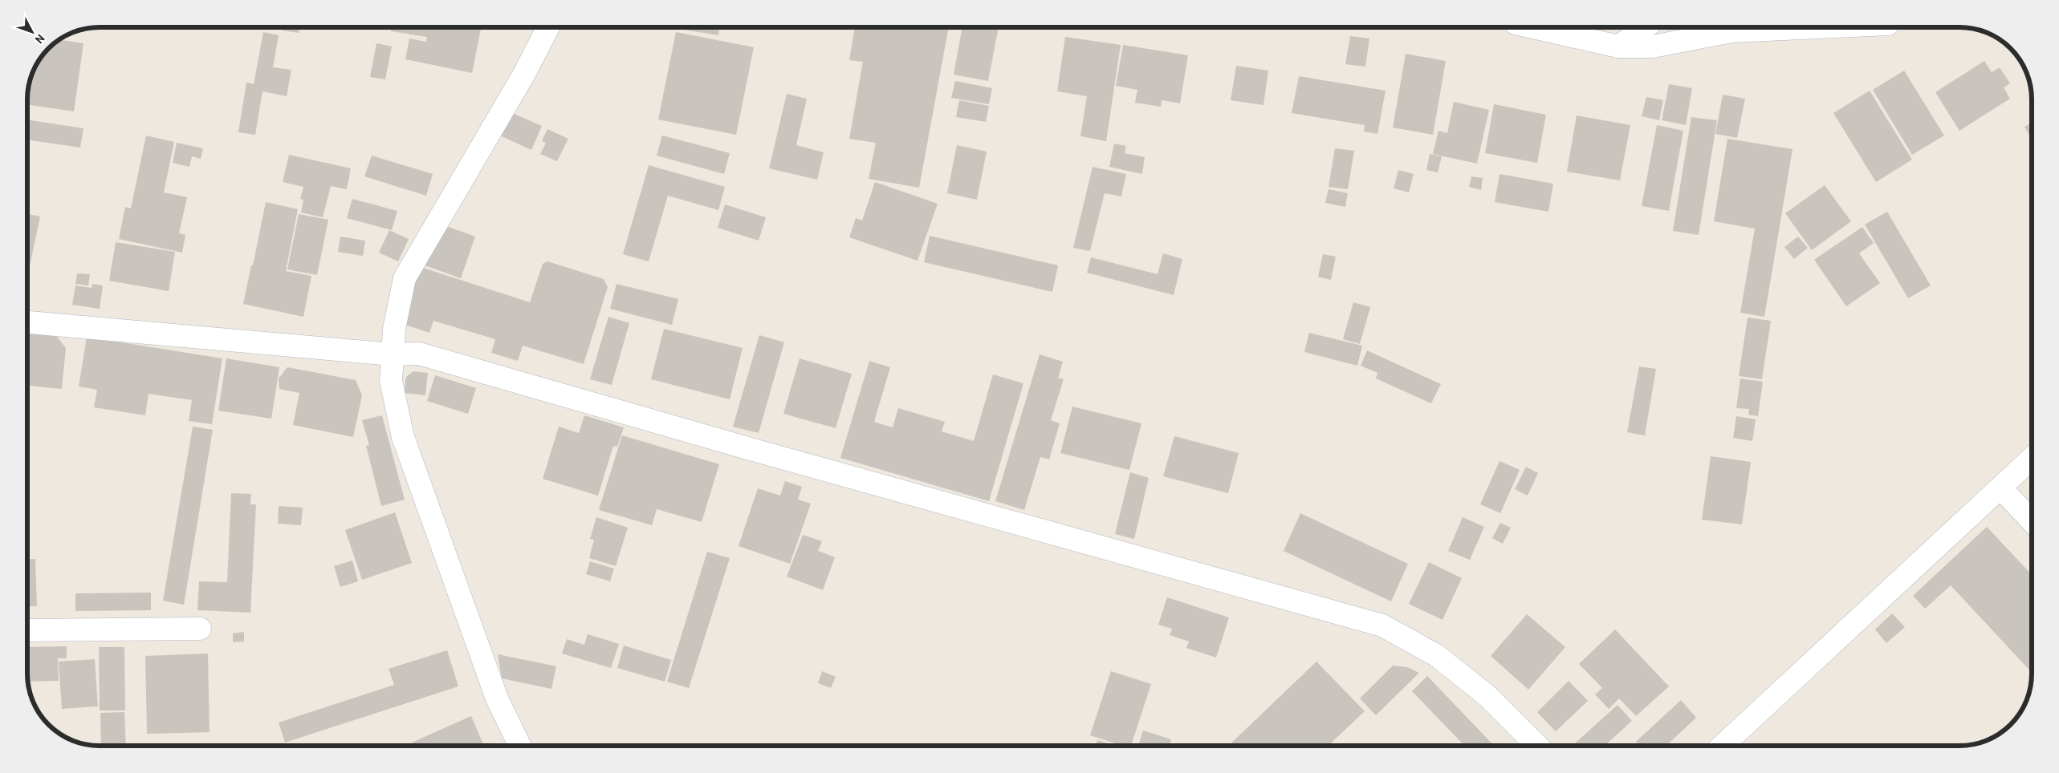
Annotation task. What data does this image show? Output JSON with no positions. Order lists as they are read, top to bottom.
{
  "north": "bottom right"
}
